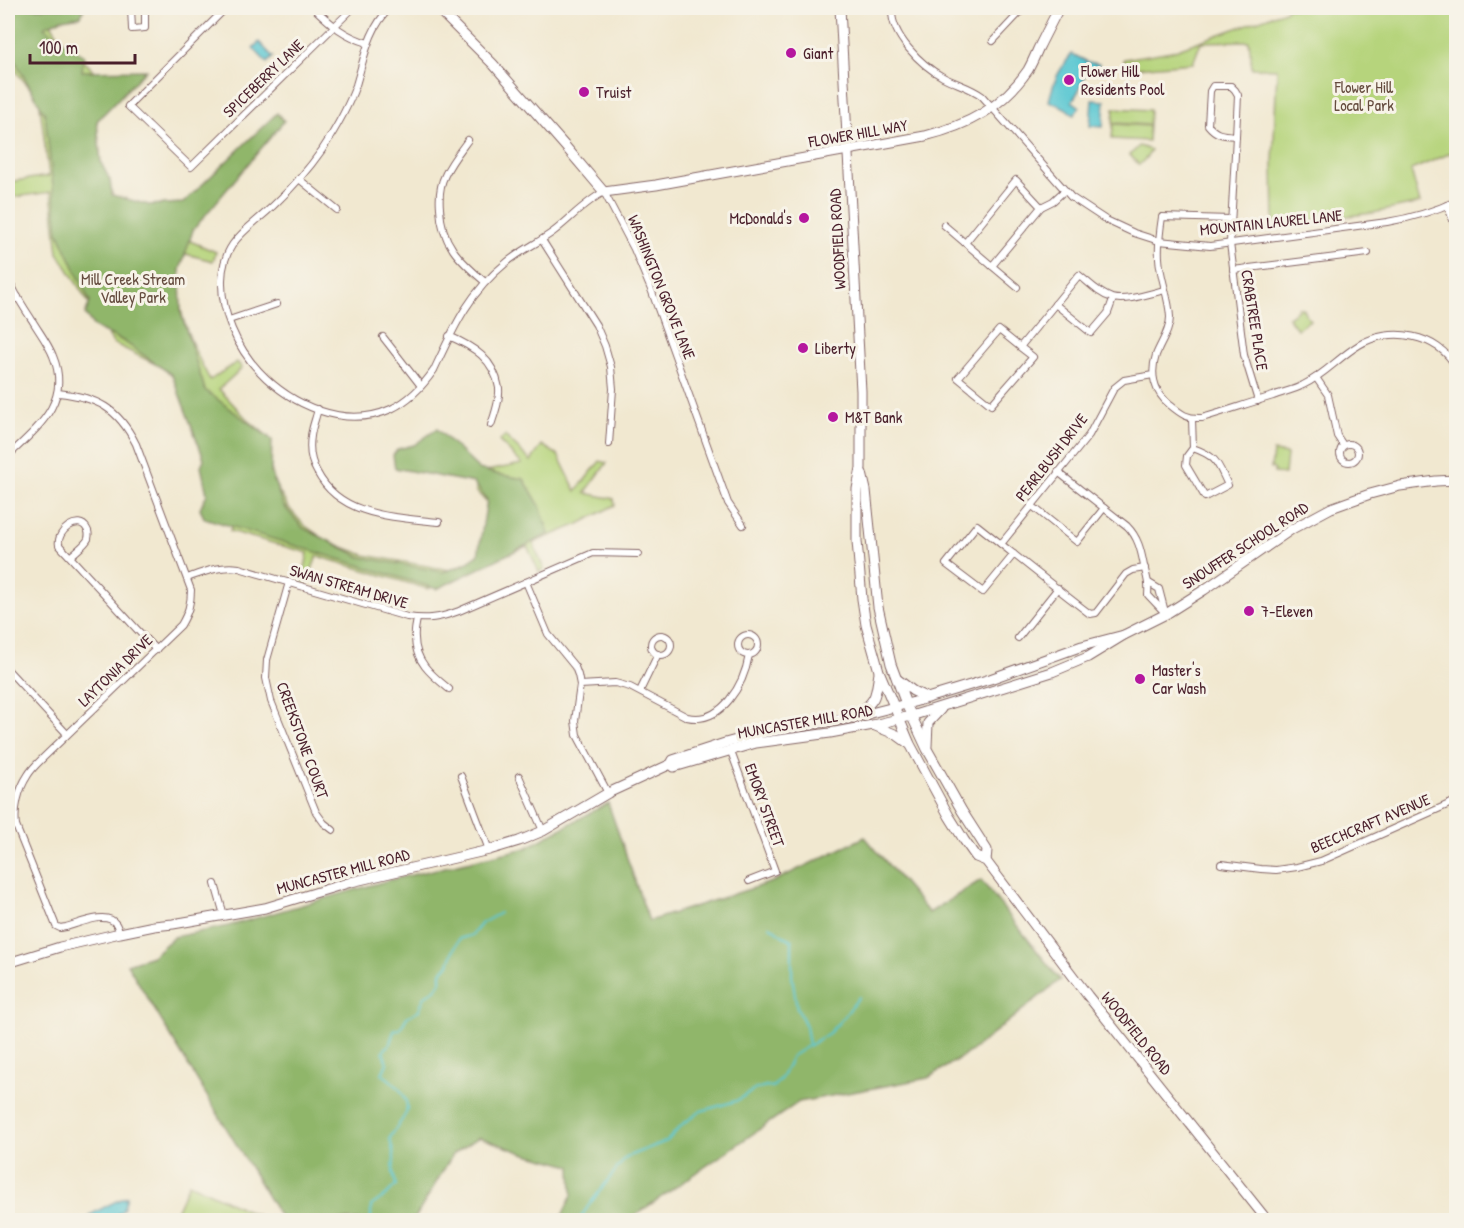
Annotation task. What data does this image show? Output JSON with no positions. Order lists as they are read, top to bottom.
{
  "streets": {
    "main road": [
      "FLOWER HILL WAY",
      "WOODFIELD ROAD",
      "WASHINGTON GROVE LANE",
      "SNOUFFER SCHOOL ROAD",
      "MUNCASTER MILL ROAD"
    ],
    "street": [
      "SPICEBERRY LANE",
      "MOUNTAIN LAUREL LANE",
      "CRABTREE PLACE",
      "PEARLBUSH DRIVE",
      "SWAN STREAM DRIVE",
      "LAYTONIA DRIVE",
      "CREEKSTONE COURT",
      "EMORY STREET",
      "BEECHCRAFT AVENUE"
    ]
  },
  "crossings": [
    ["FLOWER HILL WAY", "MOUNTAIN LAUREL LANE"],
    ["FLOWER HILL WAY", "WOODFIELD ROAD"],
    ["FLOWER HILL WAY", "WASHINGTON GROVE LANE"],
    ["MOUNTAIN LAUREL LANE", "CRABTREE PLACE"],
    ["WOODFIELD ROAD", "SNOUFFER SCHOOL ROAD"],
    ["WOODFIELD ROAD", "MUNCASTER MILL ROAD"],
    ["SNOUFFER SCHOOL ROAD", "MUNCASTER MILL ROAD"],
    ["SWAN STREAM DRIVE", "LAYTONIA DRIVE"],
    ["SWAN STREAM DRIVE", "CREEKSTONE COURT"],
    ["LAYTONIA DRIVE", "MUNCASTER MILL ROAD"],
    ["MUNCASTER MILL ROAD", "EMORY STREET"]
  ],
  "parks": ["Flower Hill Local Park", "Mill Creek Stream Valley Park"],
  "places": [
    "Giant",
    "Flower Hill Residents Pool",
    "Truist",
    "McDonald's",
    "Liberty",
    "M&T Bank",
    "7-Eleven",
    "Master's Car Wash"
  ],
  "scale_bar": "100 m"
}
